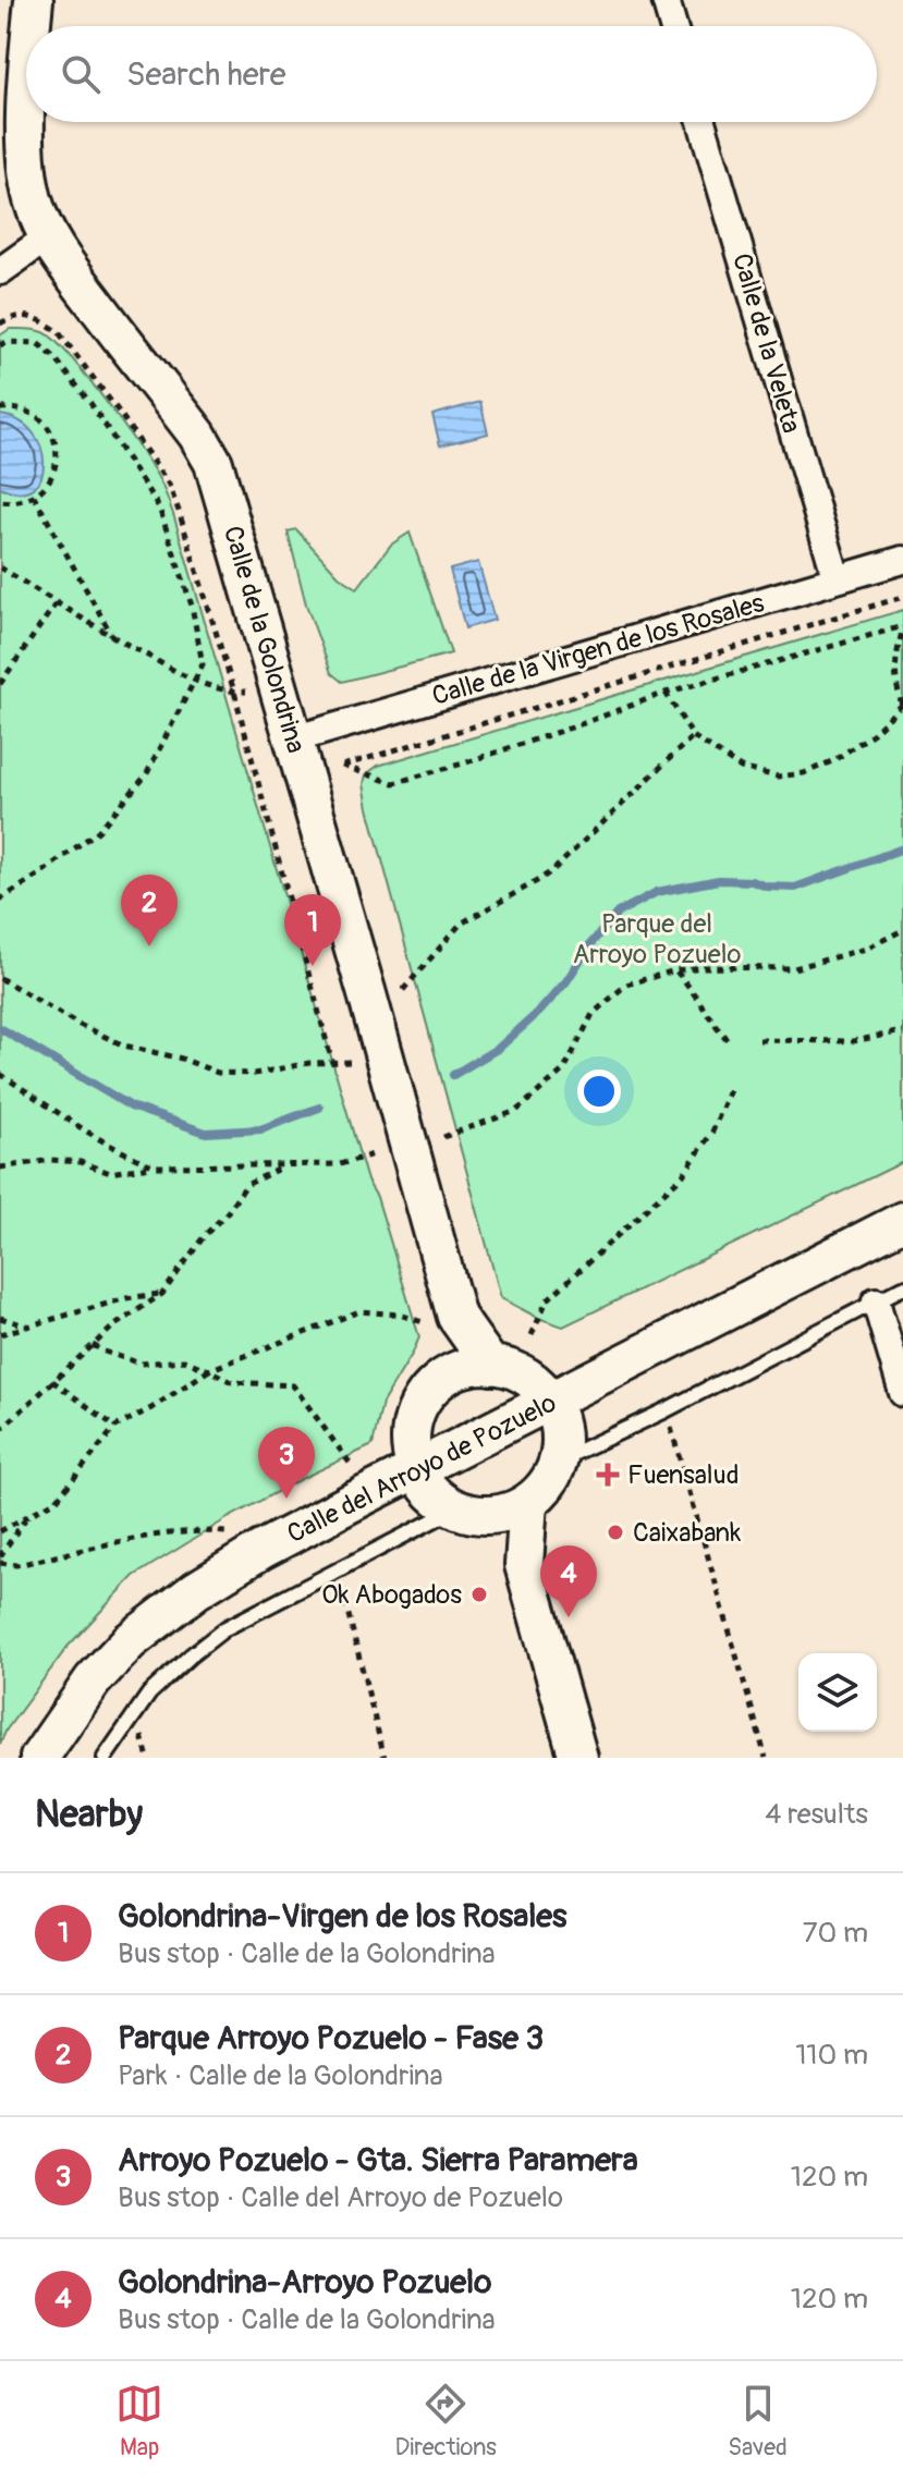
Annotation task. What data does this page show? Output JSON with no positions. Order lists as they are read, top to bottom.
{
  "streets": {
    "street": [
      "Calle de la Veleta",
      "Calle de la Golondrina",
      "Calle de la Virgen de los Rosales",
      "Calle del Arroyo de Pozuelo"
    ]
  },
  "crossings": [
    ["Calle de la Veleta", "Calle de la Virgen de los Rosales"],
    ["Calle de la Golondrina", "Calle de la Virgen de los Rosales"]
  ],
  "parks": ["Parque del Arroyo Pozuelo"],
  "places": {
    "health": ["Fuensalud"],
    "other": ["Caixabank", "Ok Abogados"]
  },
  "page": {
    "search": "Search here",
    "pins": [
      "2",
      "1",
      "3",
      "4"
    ],
    "heading": ["Nearby", "4 results"],
    "list": [
      {
        "mark": "1",
        "name": "Golondrina-Virgen de los Rosales",
        "note": "Bus stop · Calle de la Golondrina",
        "value": "70 m"
      },
      {
        "mark": "2",
        "name": "Parque Arroyo Pozuelo - Fase 3",
        "note": "Park · Calle de la Golondrina",
        "value": "110 m"
      },
      {
        "mark": "3",
        "name": "Arroyo Pozuelo - Gta. Sierra Paramera",
        "note": "Bus stop · Calle del Arroyo de Pozuelo",
        "value": "120 m"
      },
      {
        "mark": "4",
        "name": "Golondrina-Arroyo Pozuelo",
        "note": "Bus stop · Calle de la Golondrina",
        "value": "120 m"
      }
    ],
    "nav": ["Map", "Directions", "Saved"]
  }
}
